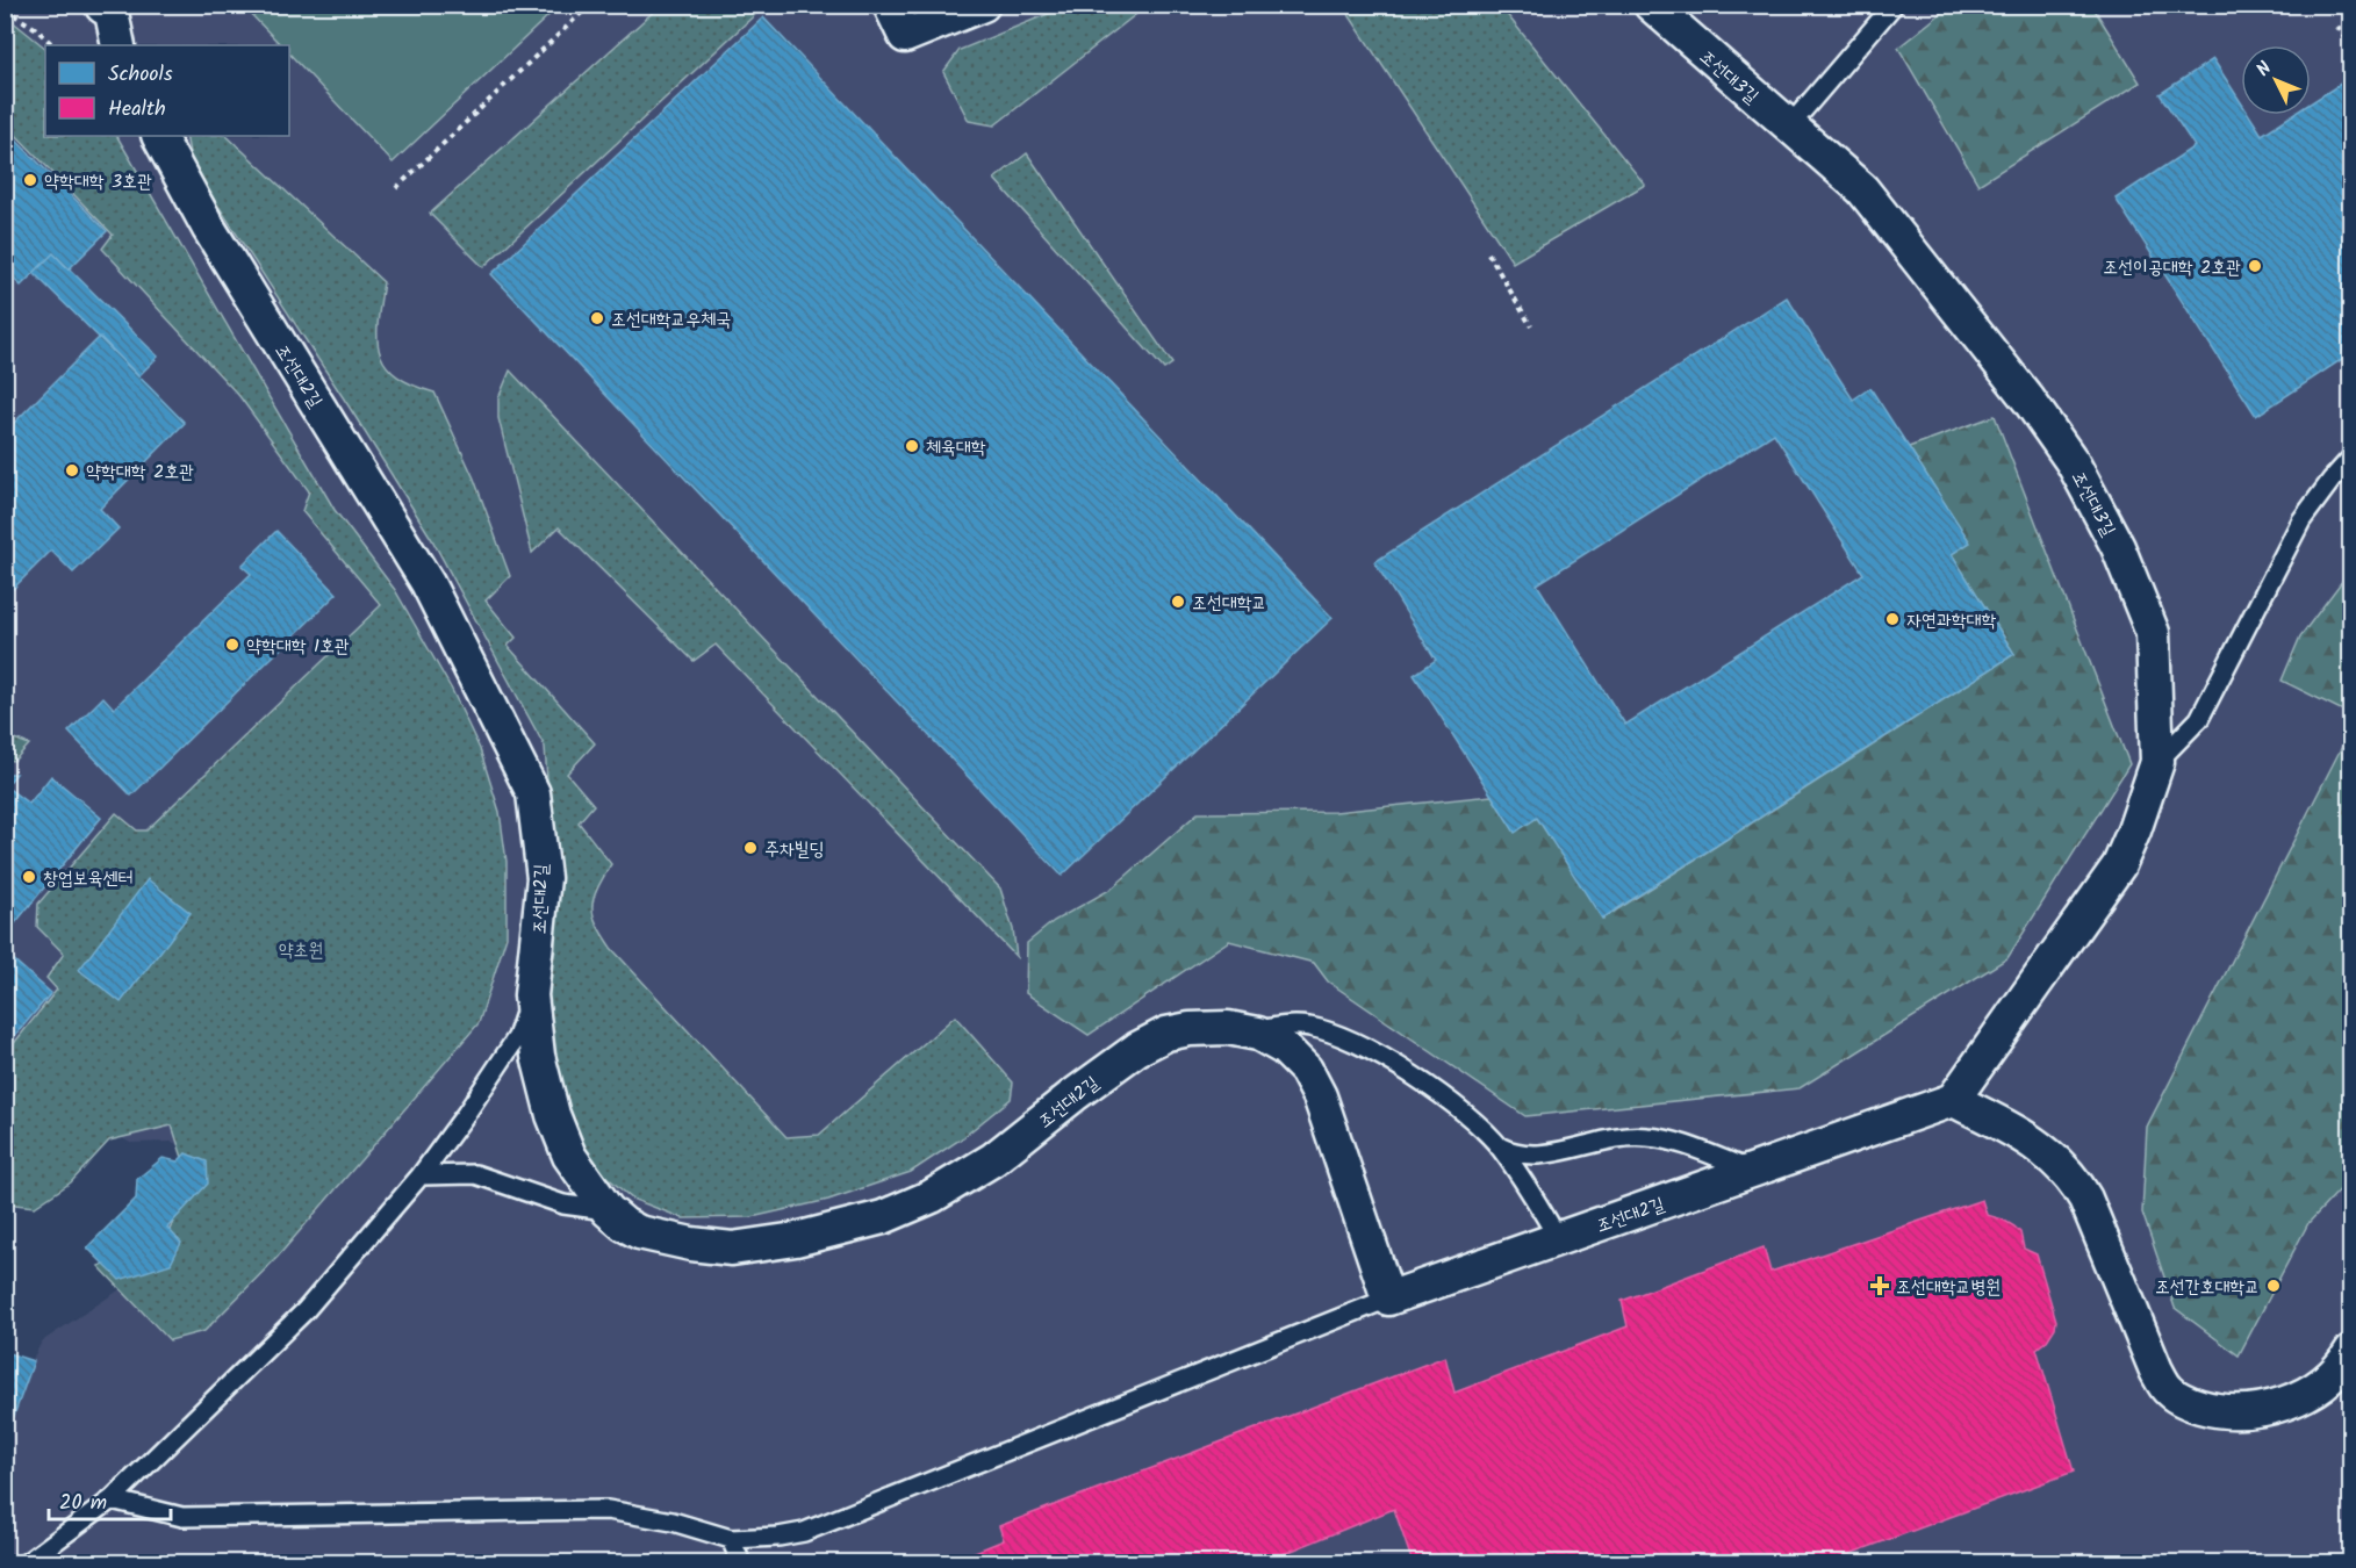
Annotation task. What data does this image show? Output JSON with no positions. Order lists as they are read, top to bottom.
{
  "streets": {
    "street": ["조선대3길", "조선대2길"]
  },
  "crossings": [
    ["조선대3길", "조선대2길"]
  ],
  "parks": ["약초원"],
  "places": {
    "other": [
      "약학대학 3호관",
      "조선이공대학 2호관",
      "조선대학교우체국",
      "체육대학",
      "약학대학 2호관",
      "조선대학교",
      "자연과학대학",
      "약학대학 1호관",
      "주차빌딩",
      "창업보육센터",
      "조선간호대학교"
    ],
    "health": ["조선대학교병원"]
  },
  "legend": ["Schools", "Health"],
  "scale_bar": "20 m",
  "north": "top left"
}
